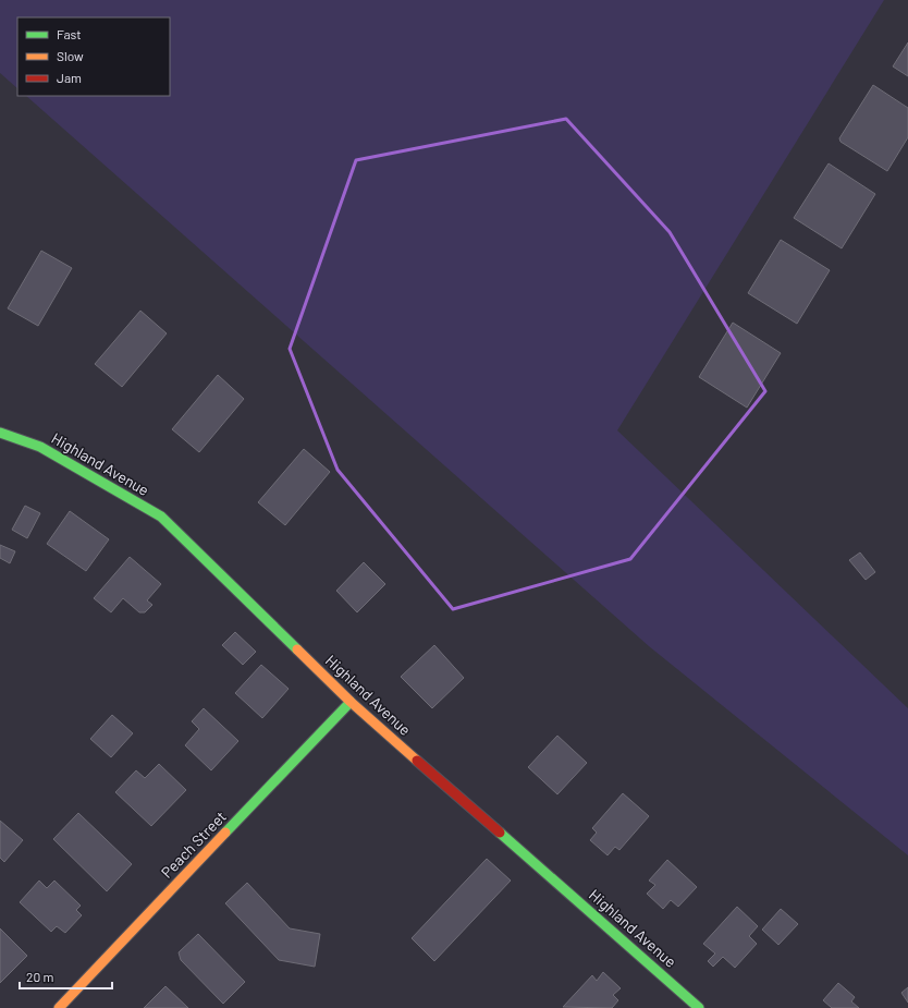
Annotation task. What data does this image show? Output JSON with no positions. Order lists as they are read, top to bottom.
{
  "streets": {
    "main road": ["Highland Avenue", "Peach Street"]
  },
  "crossings": [
    ["Highland Avenue", "Peach Street"]
  ],
  "legend": ["Fast", "Slow", "Jam"],
  "scale_bar": "20 m"
}
